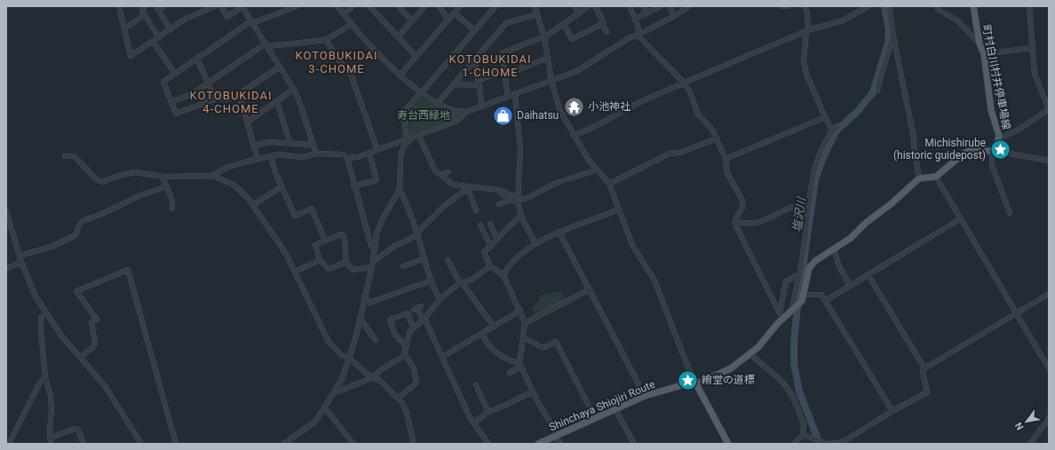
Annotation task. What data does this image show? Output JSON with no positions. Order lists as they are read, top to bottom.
{
  "streets": {
    "main road": ["町村白川村井停車場線", "Shinchaya Shiojiri Route"]
  },
  "districts": ["KOTOBUKIDAI 3-CHOME", "KOTOBUKIDAI 1-CHOME", "KOTOBUKIDAI 4-CHOME"],
  "water": ["塩沢川"],
  "parks": ["寿台西緑地"],
  "places": {
    "temple": ["小池神社"],
    "shop": ["Daihatsu"],
    "place": ["Michishirube (historic guidepost)", "繪堂の道標"]
  },
  "north": "bottom left"
}
